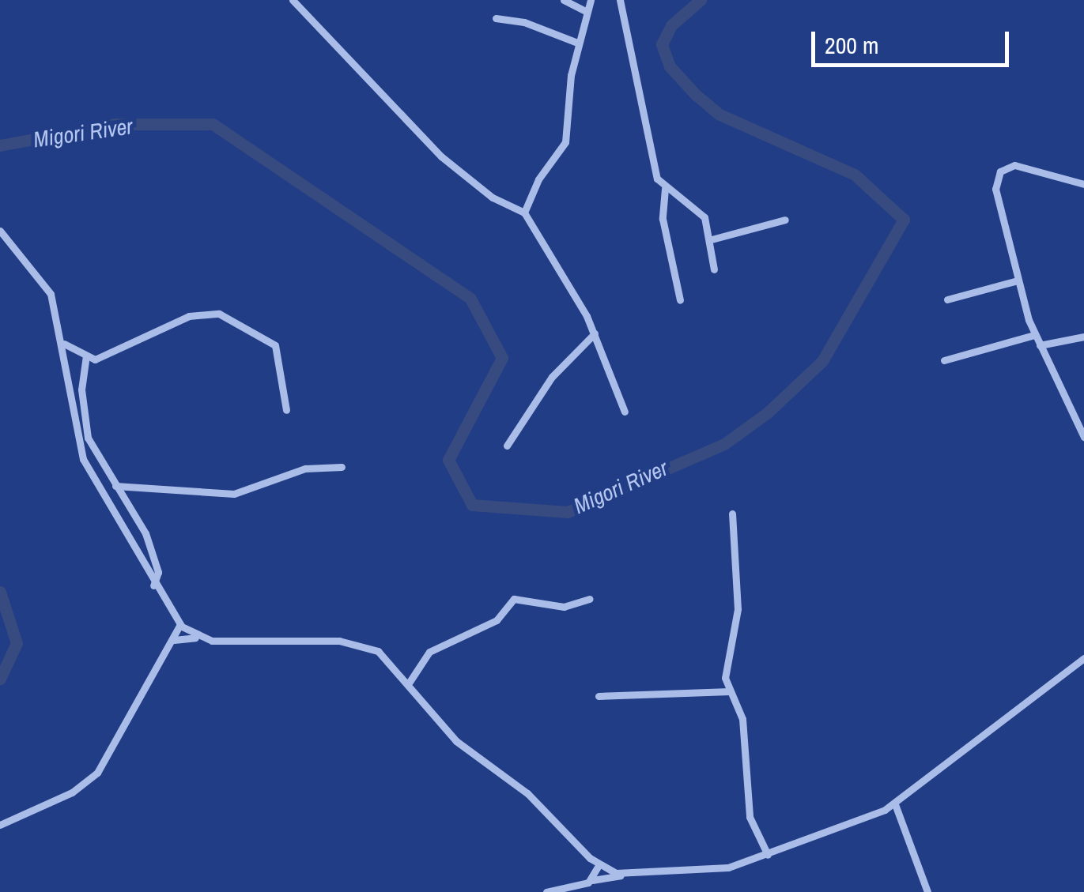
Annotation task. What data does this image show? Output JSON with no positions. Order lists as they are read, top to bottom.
{
  "water": ["Migori River"],
  "scale_bar": "200 m"
}
